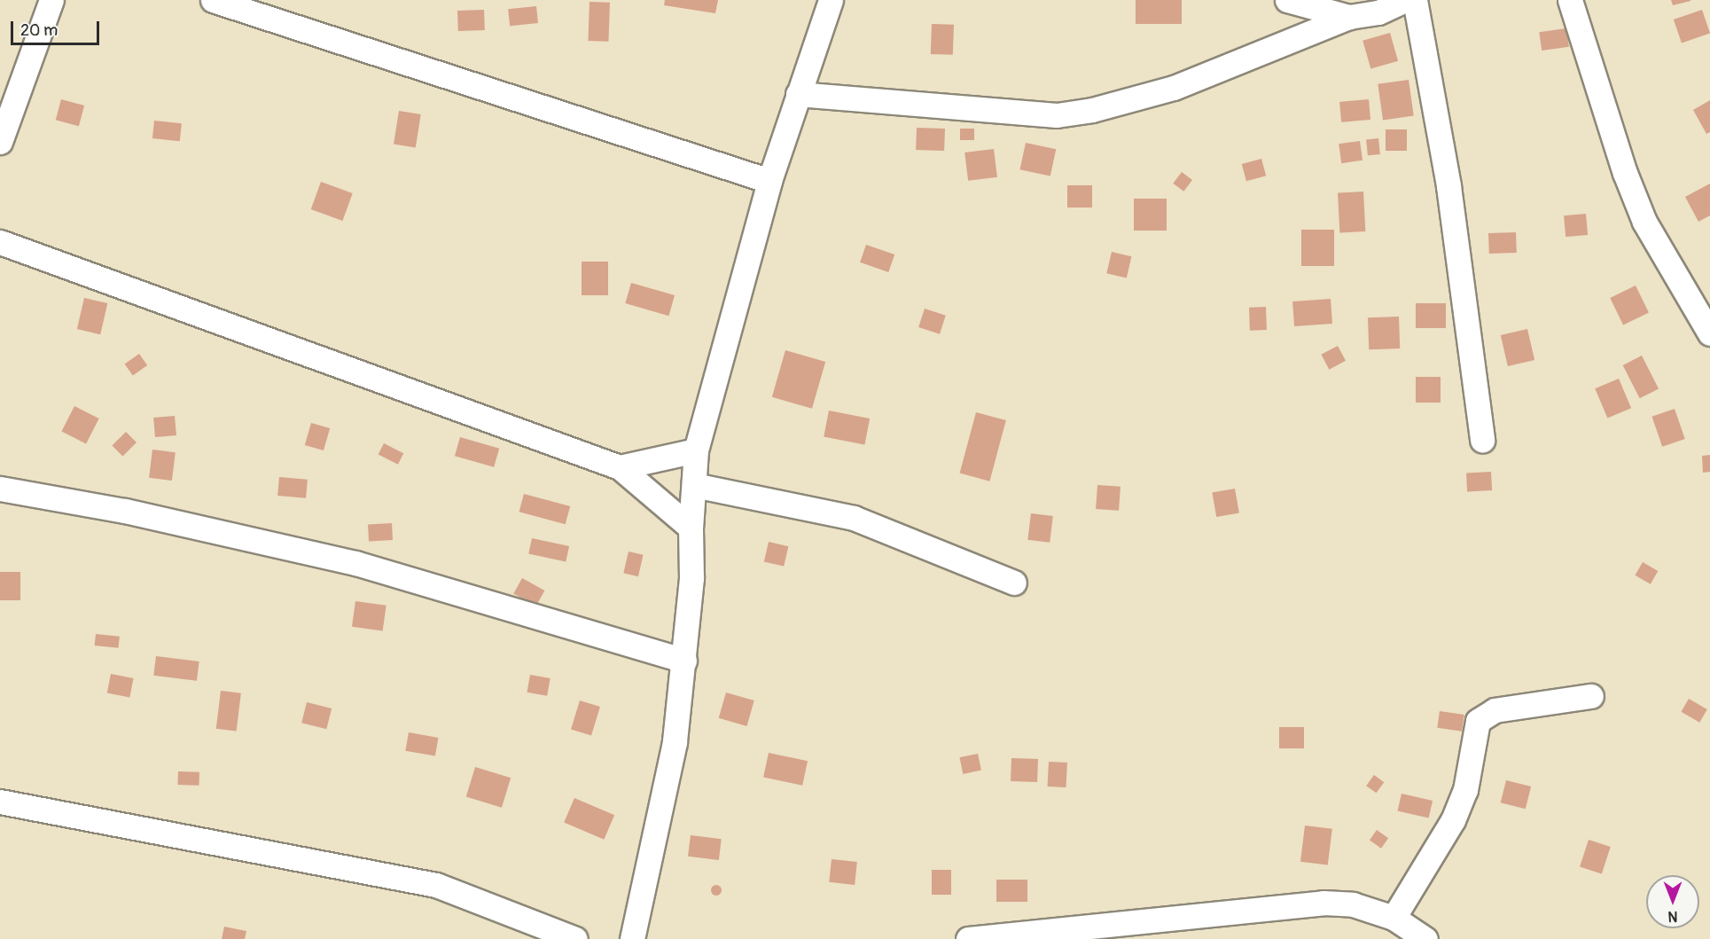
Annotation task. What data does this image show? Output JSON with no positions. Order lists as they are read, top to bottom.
{
  "scale_bar": "20 m",
  "north": "bottom"
}
